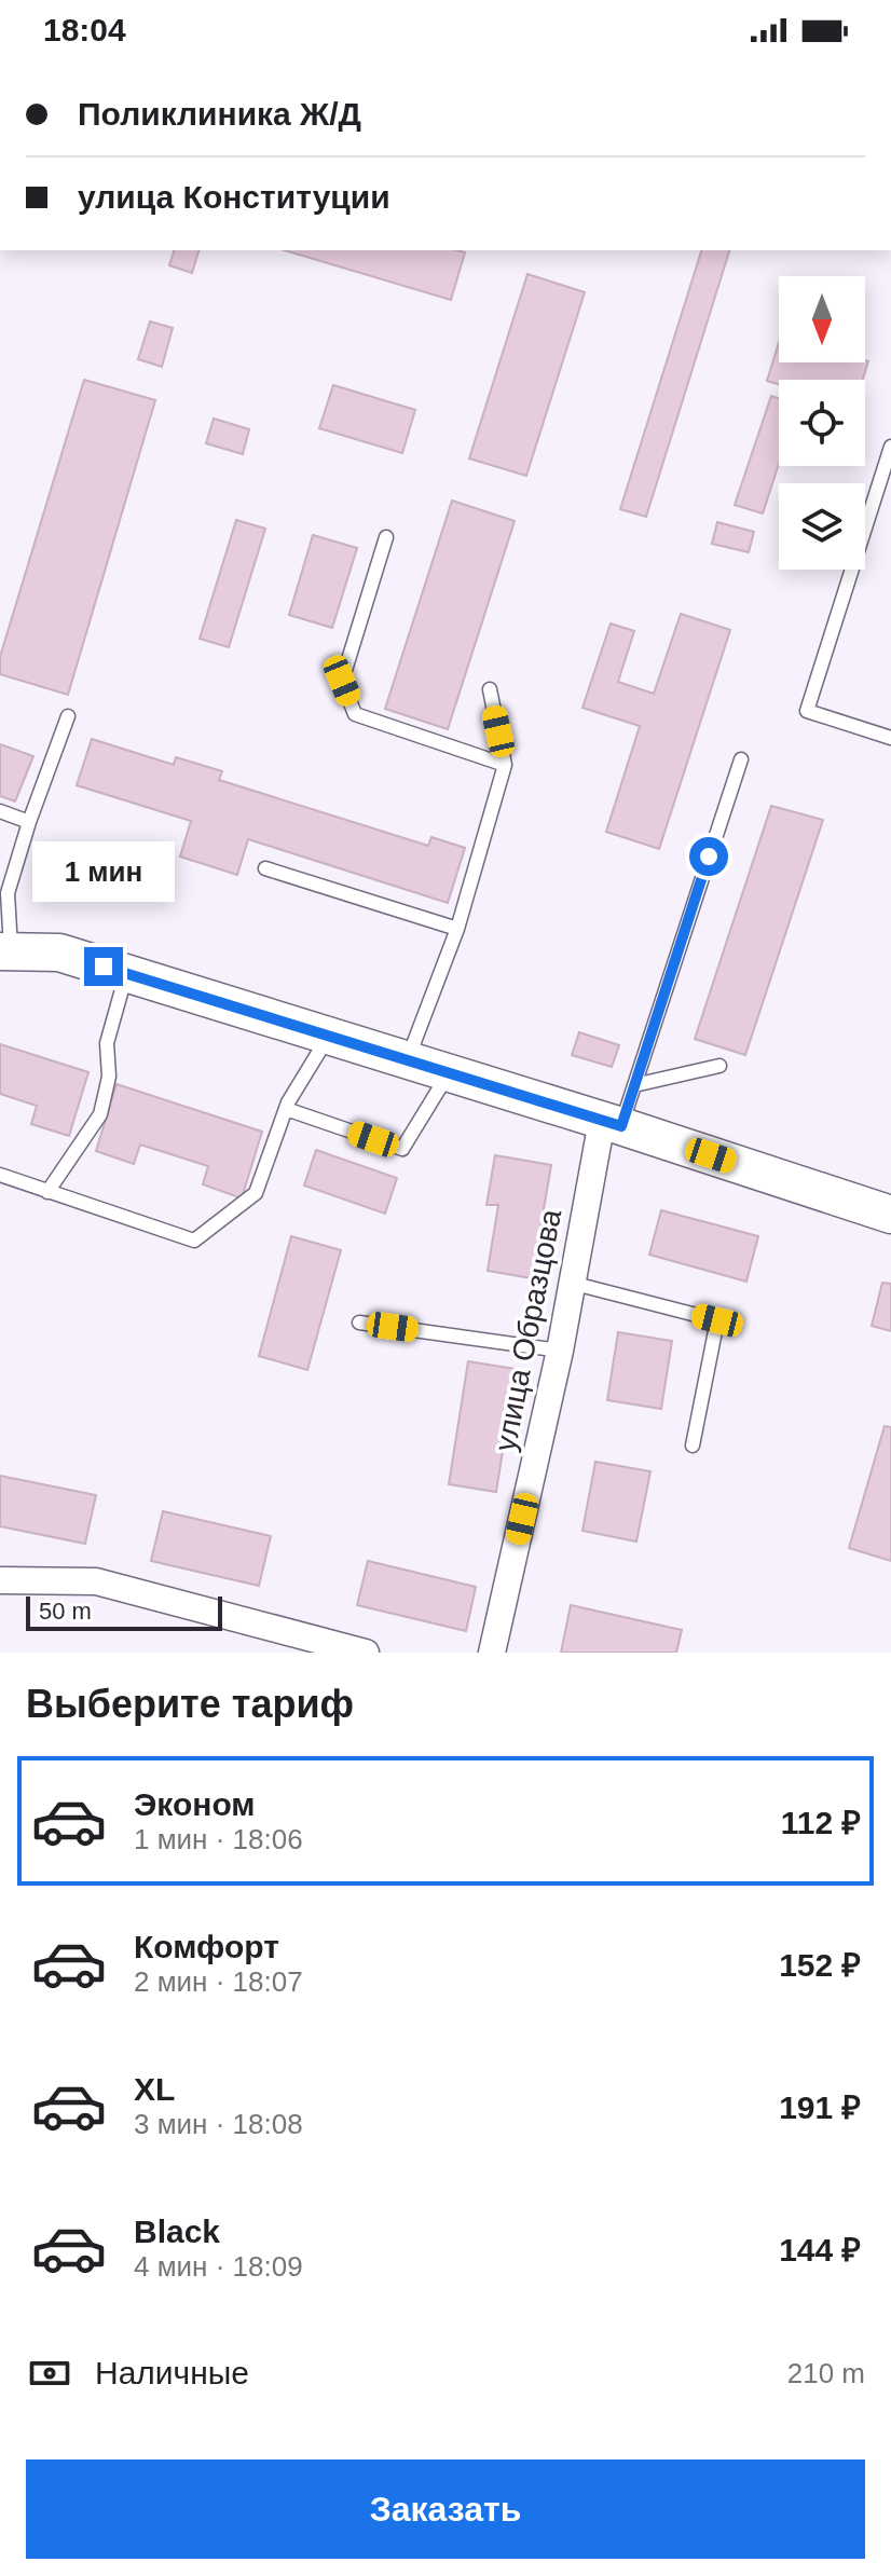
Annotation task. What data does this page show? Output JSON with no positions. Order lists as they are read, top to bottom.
{
  "streets": {
    "street": ["улица Образцова"]
  },
  "scale_bar": "50 m",
  "north": "bottom",
  "page": {
    "status": "18:04",
    "banner": ["Поликлиника Ж/Д", "улица Конституции"],
    "bubble": "1 мин",
    "scale": "50 m",
    "heading": "Выберите тариф",
    "list": [
      {
        "name": "Эконом",
        "note": "1 мин · 18:06",
        "value": "112 ₽"
      },
      {
        "name": "Комфорт",
        "note": "2 мин · 18:07",
        "value": "152 ₽"
      },
      {
        "name": "XL",
        "note": "3 мин · 18:08",
        "value": "191 ₽"
      },
      {
        "name": "Black",
        "note": "4 мин · 18:09",
        "value": "144 ₽"
      }
    ],
    "pay": ["Наличные", "210 m"],
    "buttons": "Заказать"
  }
}
